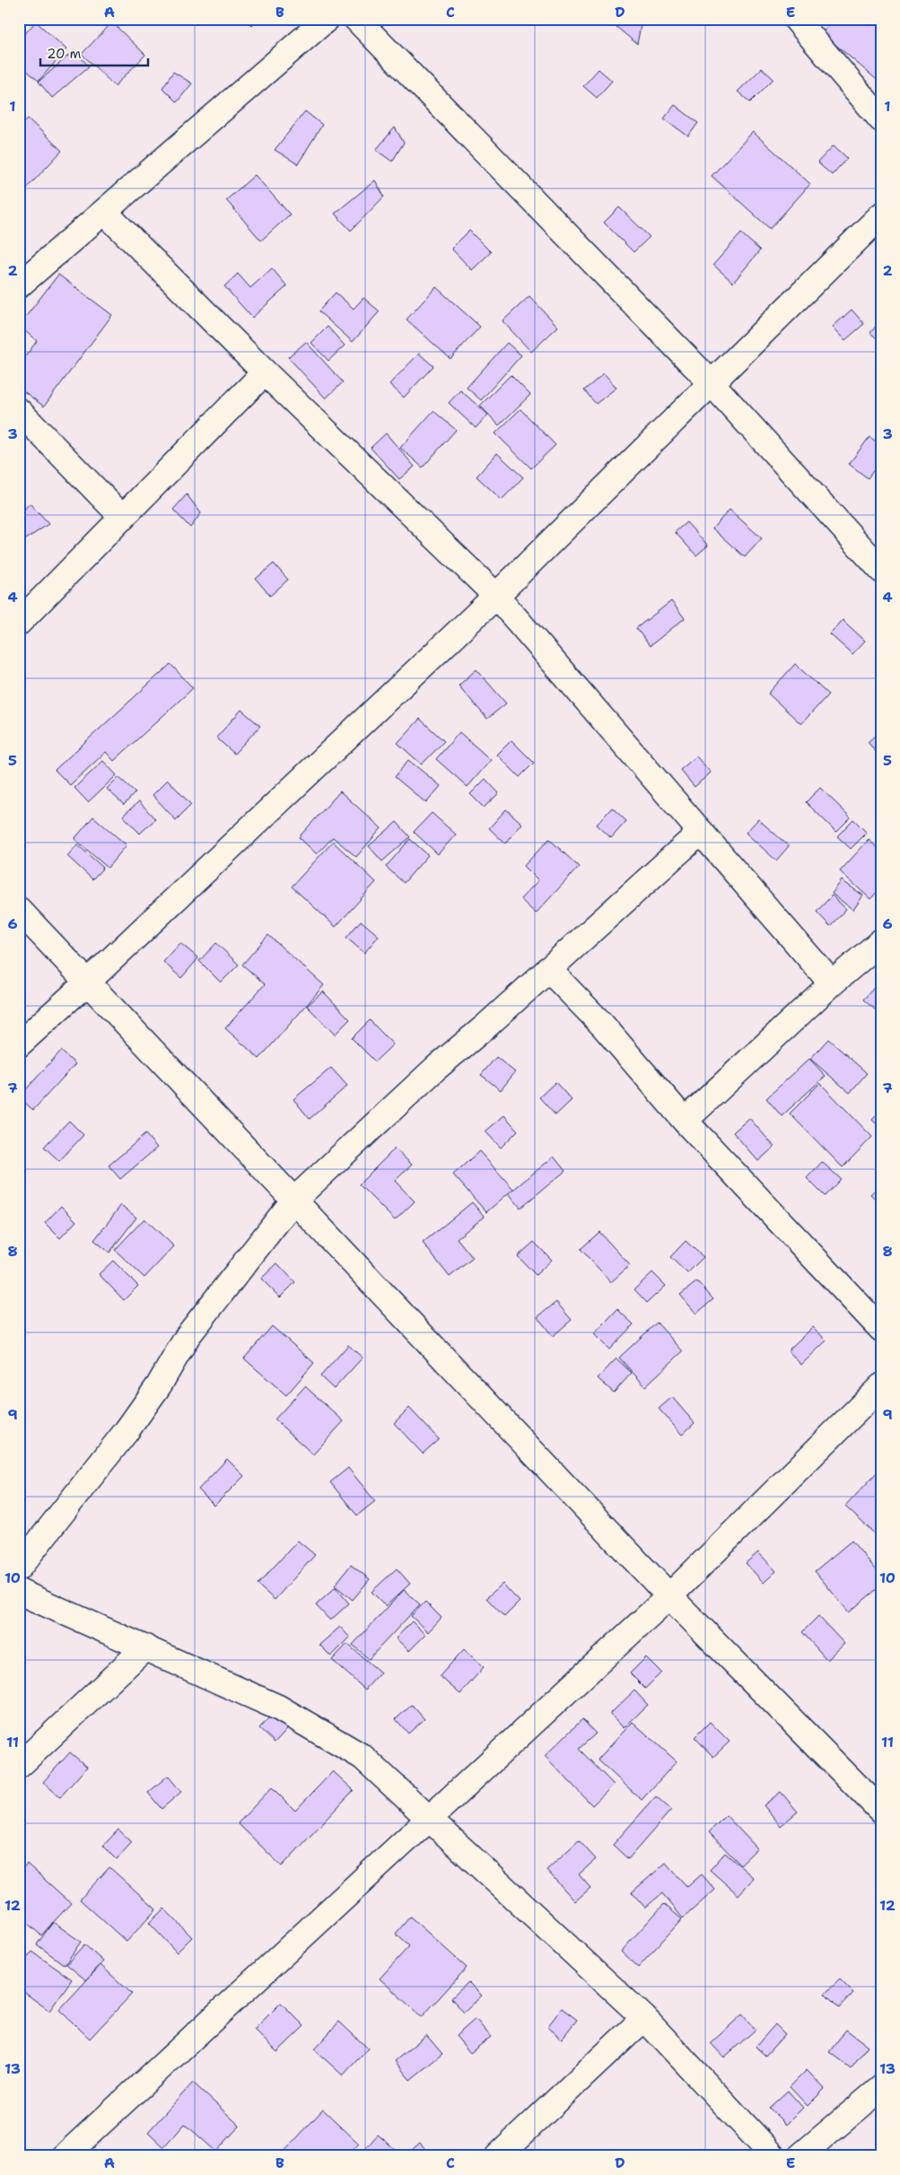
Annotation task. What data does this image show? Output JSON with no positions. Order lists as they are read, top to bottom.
{
  "scale_bar": "20 m",
  "grid": {
    "columns": [
      "A",
      "B",
      "C",
      "D",
      "E"
    ],
    "rows": [
      "1",
      "2",
      "3",
      "4",
      "5",
      "6",
      "7",
      "8",
      "9",
      "10",
      "11",
      "12",
      "13"
    ]
  }
}
